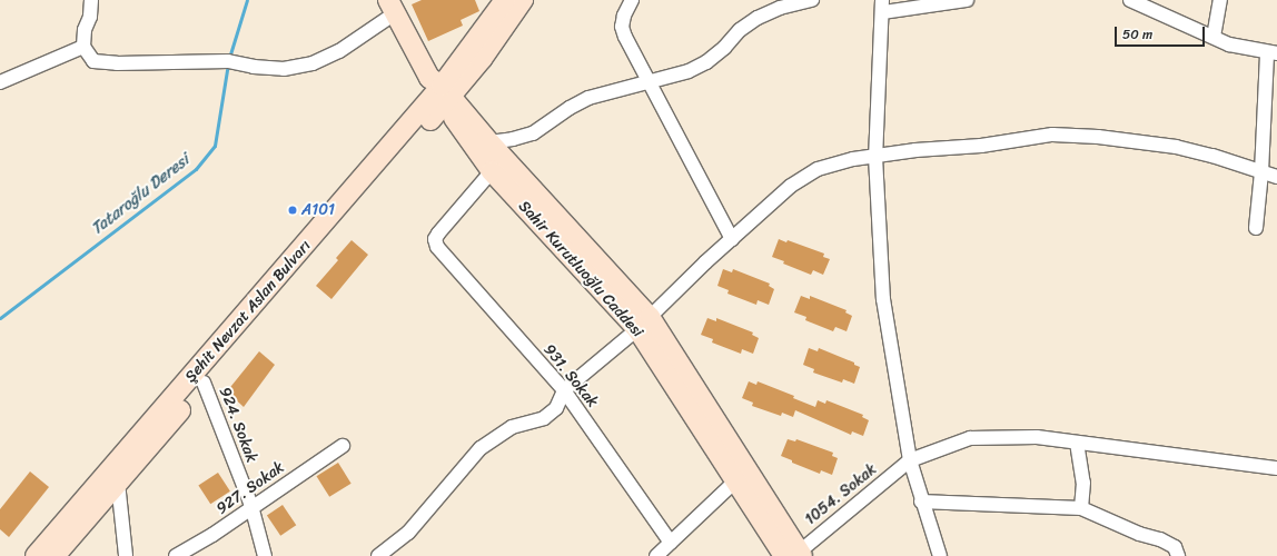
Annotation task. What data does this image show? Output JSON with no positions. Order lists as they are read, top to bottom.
{
  "streets": {
    "main road": ["Sahir Kurutluoğlu Caddesi", "Şehit Nevzat Aslan Bulvarı"],
    "street": [
      "931. Sokak",
      "924. Sokak",
      "927. Sokak",
      "1054. Sokak"
    ]
  },
  "crossings": [
    ["Sahir Kurutluoğlu Caddesi", "Şehit Nevzat Aslan Bulvarı"],
    ["Sahir Kurutluoğlu Caddesi", "931. Sokak"],
    ["Sahir Kurutluoğlu Caddesi", "1054. Sokak"],
    ["Şehit Nevzat Aslan Bulvarı", "924. Sokak"],
    ["924. Sokak", "927. Sokak"]
  ],
  "water": ["Tataroğlu Deresi"],
  "places": ["A101"],
  "scale_bar": "50 m"
}
